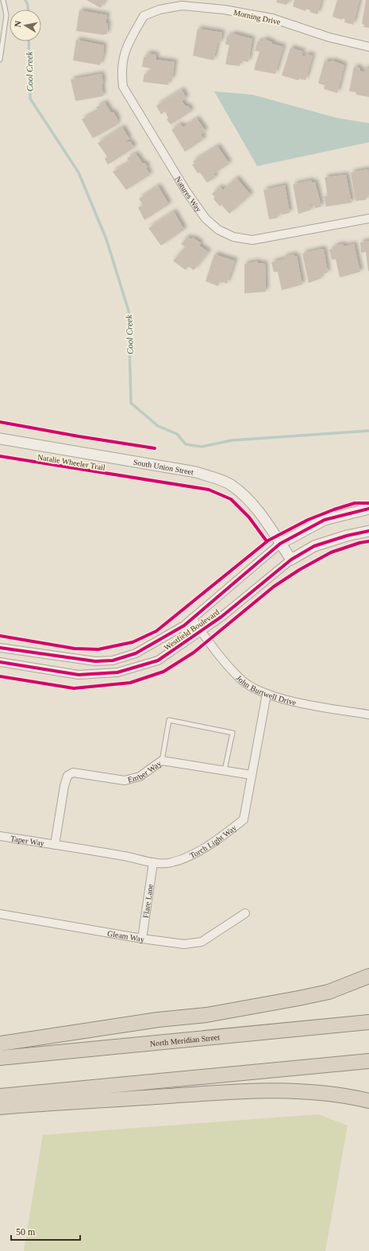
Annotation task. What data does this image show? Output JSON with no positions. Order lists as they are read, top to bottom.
{
  "streets": {
    "highway": ["North Meridian Street"],
    "street": [
      "Morning Drive",
      "Natures Way",
      "South Union Street",
      "Westfield Boulevard",
      "John Burtwell Drive",
      "Ember Way",
      "Taper Way",
      "Torch Light Way",
      "Flare Lane",
      "Gleam Way"
    ],
    "cycle path": ["Natalie Wheeler Trail"]
  },
  "crossings": [
    ["Morning Drive", "Natures Way"],
    ["South Union Street", "Westfield Boulevard"],
    ["Westfield Boulevard", "John Burtwell Drive"],
    ["John Burtwell Drive", "Torch Light Way"],
    ["Ember Way", "Taper Way"],
    ["Ember Way", "Torch Light Way"],
    ["Taper Way", "Torch Light Way"],
    ["Torch Light Way", "Flare Lane"],
    ["Flare Lane", "Gleam Way"]
  ],
  "water": ["Cool Creek"],
  "scale_bar": "50 m",
  "north": "left"
}
